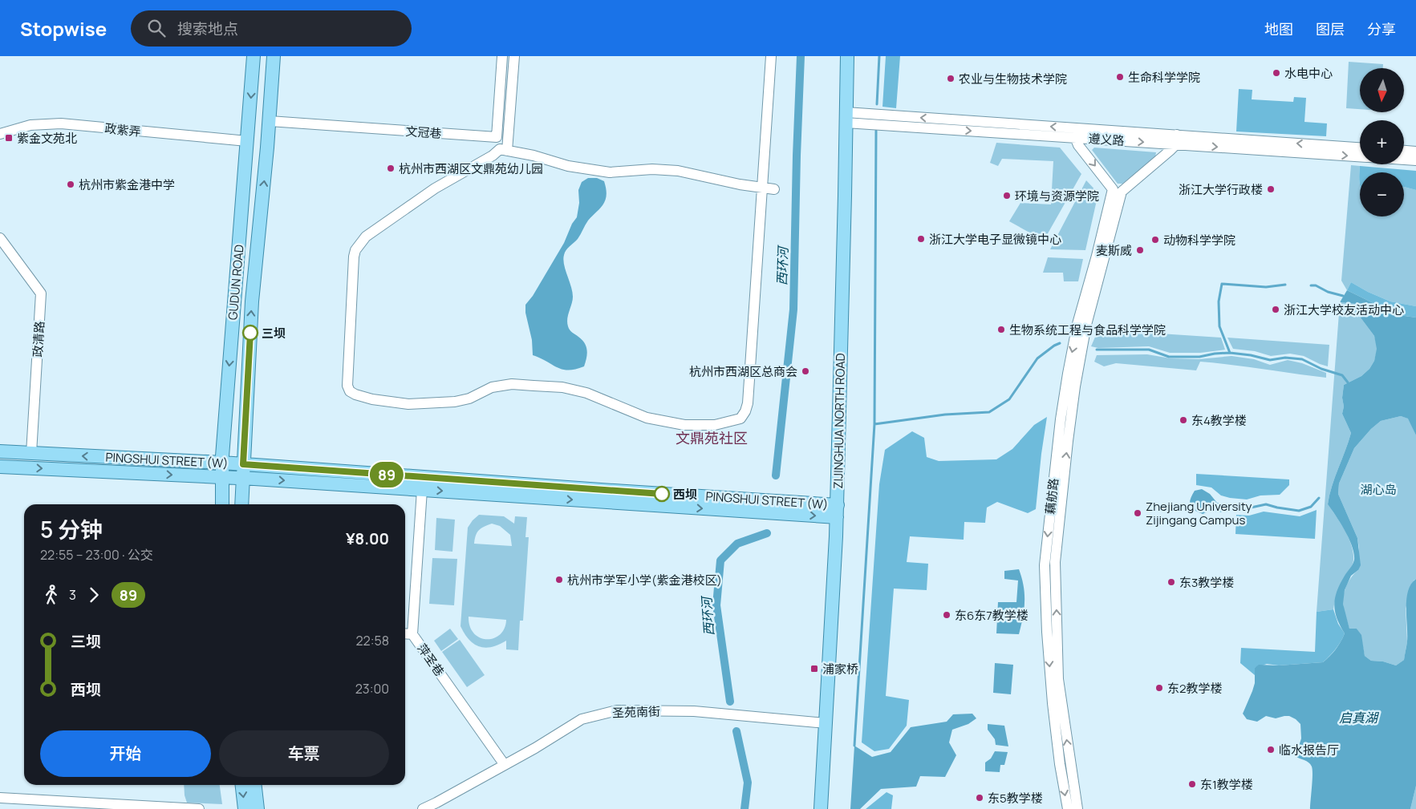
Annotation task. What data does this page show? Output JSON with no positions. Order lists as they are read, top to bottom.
{
  "streets": {
    "main road": ["GUDUN ROAD", "ZIJINGHUA NORTH ROAD", "PINGSHUI STREET (W)"],
    "street": [
      "政紫弄",
      "文冠巷",
      "遵义路",
      "政清路",
      "藕舫路",
      "萍圣巷",
      "圣苑南街"
    ]
  },
  "crossings": [
    ["政紫弄", "GUDUN ROAD"],
    ["文冠巷", "GUDUN ROAD"],
    ["遵义路", "ZIJINGHUA NORTH ROAD"],
    ["GUDUN ROAD", "PINGSHUI STREET (W)"],
    ["政清路", "PINGSHUI STREET (W)"],
    ["ZIJINGHUA NORTH ROAD", "PINGSHUI STREET (W)"],
    ["ZIJINGHUA NORTH ROAD", "圣苑南街"],
    ["PINGSHUI STREET (W)", "萍圣巷"],
    ["萍圣巷", "圣苑南街"]
  ],
  "districts": ["文鼎苑社区"],
  "water": ["西环河", "启真湖"],
  "parks": ["湖心岛"],
  "places": {
    "other": [
      "水电中心",
      "生命科学学院",
      "农业与生物技术学院",
      "杭州市西湖区文鼎苑幼儿园",
      "杭州市紫金港中学",
      "浙江大学行政楼",
      "环境与资源学院",
      "浙江大学电子显微镜中心",
      "动物科学学院",
      "麦斯威",
      "浙江大学校友活动中心",
      "生物系统工程与食品科学学院",
      "三坝",
      "杭州市西湖区总商会",
      "东4教学楼",
      "西坝",
      "Zhejiang University Zijingang Campus",
      "杭州市学军小学(紫金港校区)",
      "东3教学楼",
      "东6东7教学楼",
      "东2教学楼",
      "临水报告厅",
      "东1教学楼",
      "东5教学楼"
    ],
    "transit": ["紫金文苑北", "浦家桥"]
  },
  "lines": ["bus line 89"],
  "north": "bottom",
  "page": {
    "header": "Stopwise",
    "search": "搜索地点",
    "nav": ["地图", "图层", "分享"],
    "on_map": "89",
    "map_buttons": ["+", "−"],
    "heading": ["5 分钟", "22:55 – 23:00 · 公交", "¥8.00"],
    "legs": ["3", "89"],
    "list": [
      {
        "name": "三坝",
        "value": "22:58"
      },
      {
        "name": "西坝",
        "value": "23:00"
      }
    ],
    "buttons": ["开始", "车票"]
  }
}
